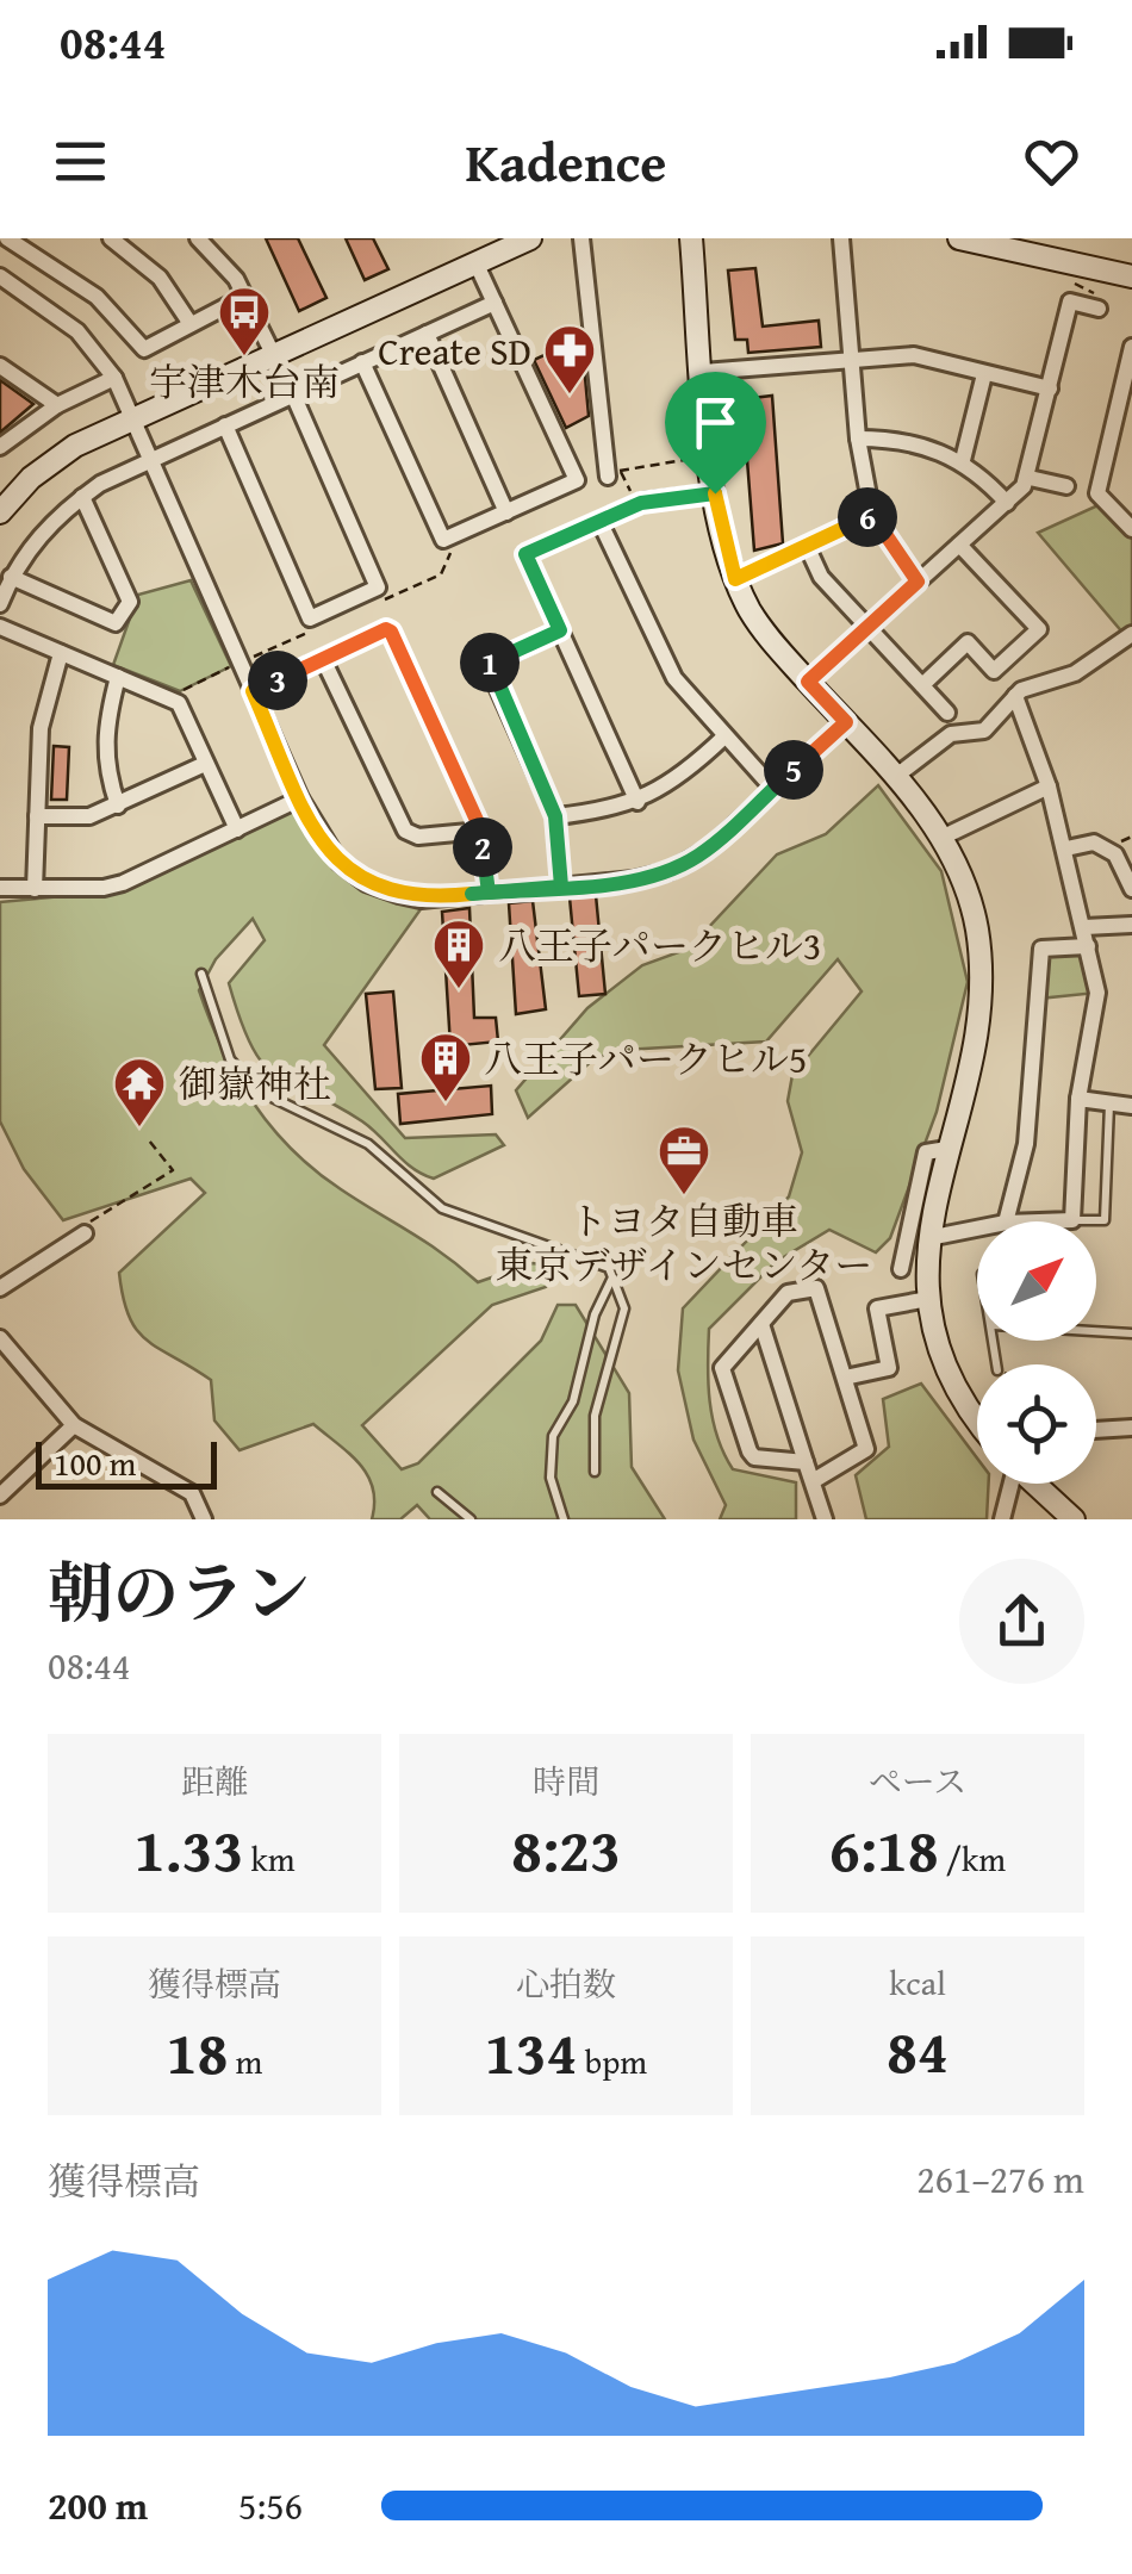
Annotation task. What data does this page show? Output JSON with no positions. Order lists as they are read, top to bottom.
{
  "places": {
    "bus stop": ["宇津木台南"],
    "pharmacy": ["Create SD"],
    "building": ["八王子パークヒル3", "八王子パークヒル5"],
    "temple": ["御嶽神社"],
    "office": ["トヨタ自動車 東京デザインセンター"]
  },
  "scale_bar": "100 m",
  "north": "top right",
  "page": {
    "status": "08:44",
    "header": "Kadence",
    "pins": [
      "6",
      "1",
      "3",
      "5",
      "2"
    ],
    "scale": "100 m",
    "heading": ["朝のラン", "08:44"],
    "stats": [
      ["距離", "1.33 km"],
      ["時間", "8:23"],
      ["ペース", "6:18 /km"],
      ["獲得標高", "18 m"],
      ["心拍数", "134 bpm"],
      ["kcal", "84"]
    ],
    "chart": ["獲得標高", "261–276 m"],
    "list": [
      {
        "name": "200 m",
        "note": "5:56"
      }
    ]
  }
}
